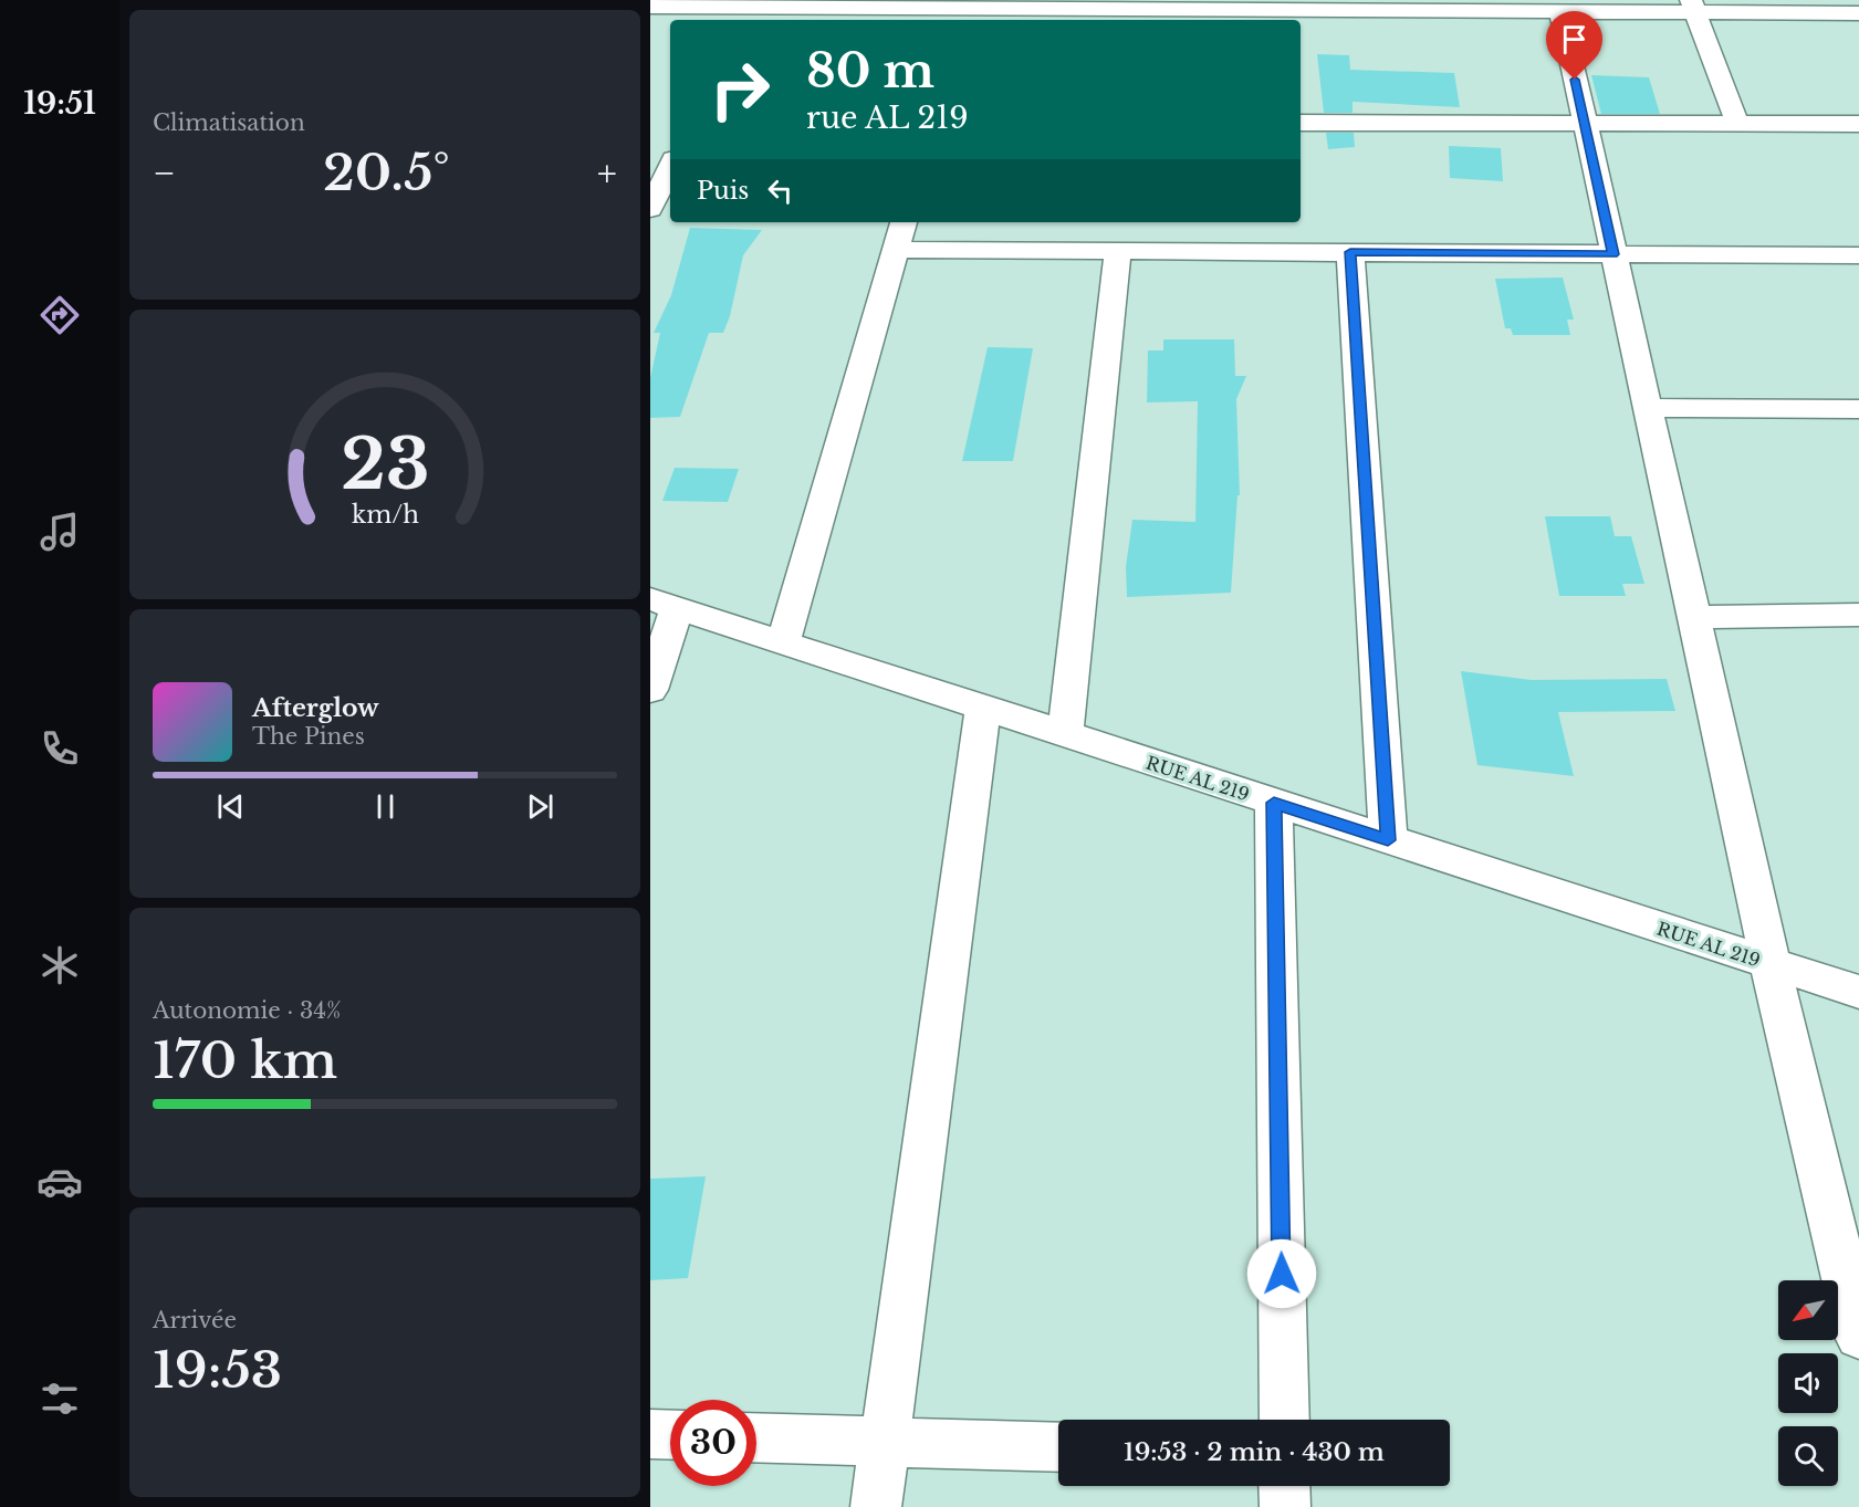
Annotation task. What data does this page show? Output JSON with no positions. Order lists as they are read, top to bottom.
{
  "streets": {
    "street": ["RUE AL 219"]
  },
  "north": "bottom left",
  "page": {
    "tabs": "19:51",
    "tile": [
      "Climatisation",
      ["Autonomie · 34%", "170 km"],
      ["Arrivée", "19:53"]
    ],
    "turn": ["80 m", "rue AL 219"],
    "heat": ["−", "20.5°", "+"],
    "then": "Puis",
    "song": ["Afterglow", "The Pines"],
    "limit": "30",
    "trip": "19:53 · 2 min · 430 m",
    "gauge": ["23", "km/h"]
  }
}
